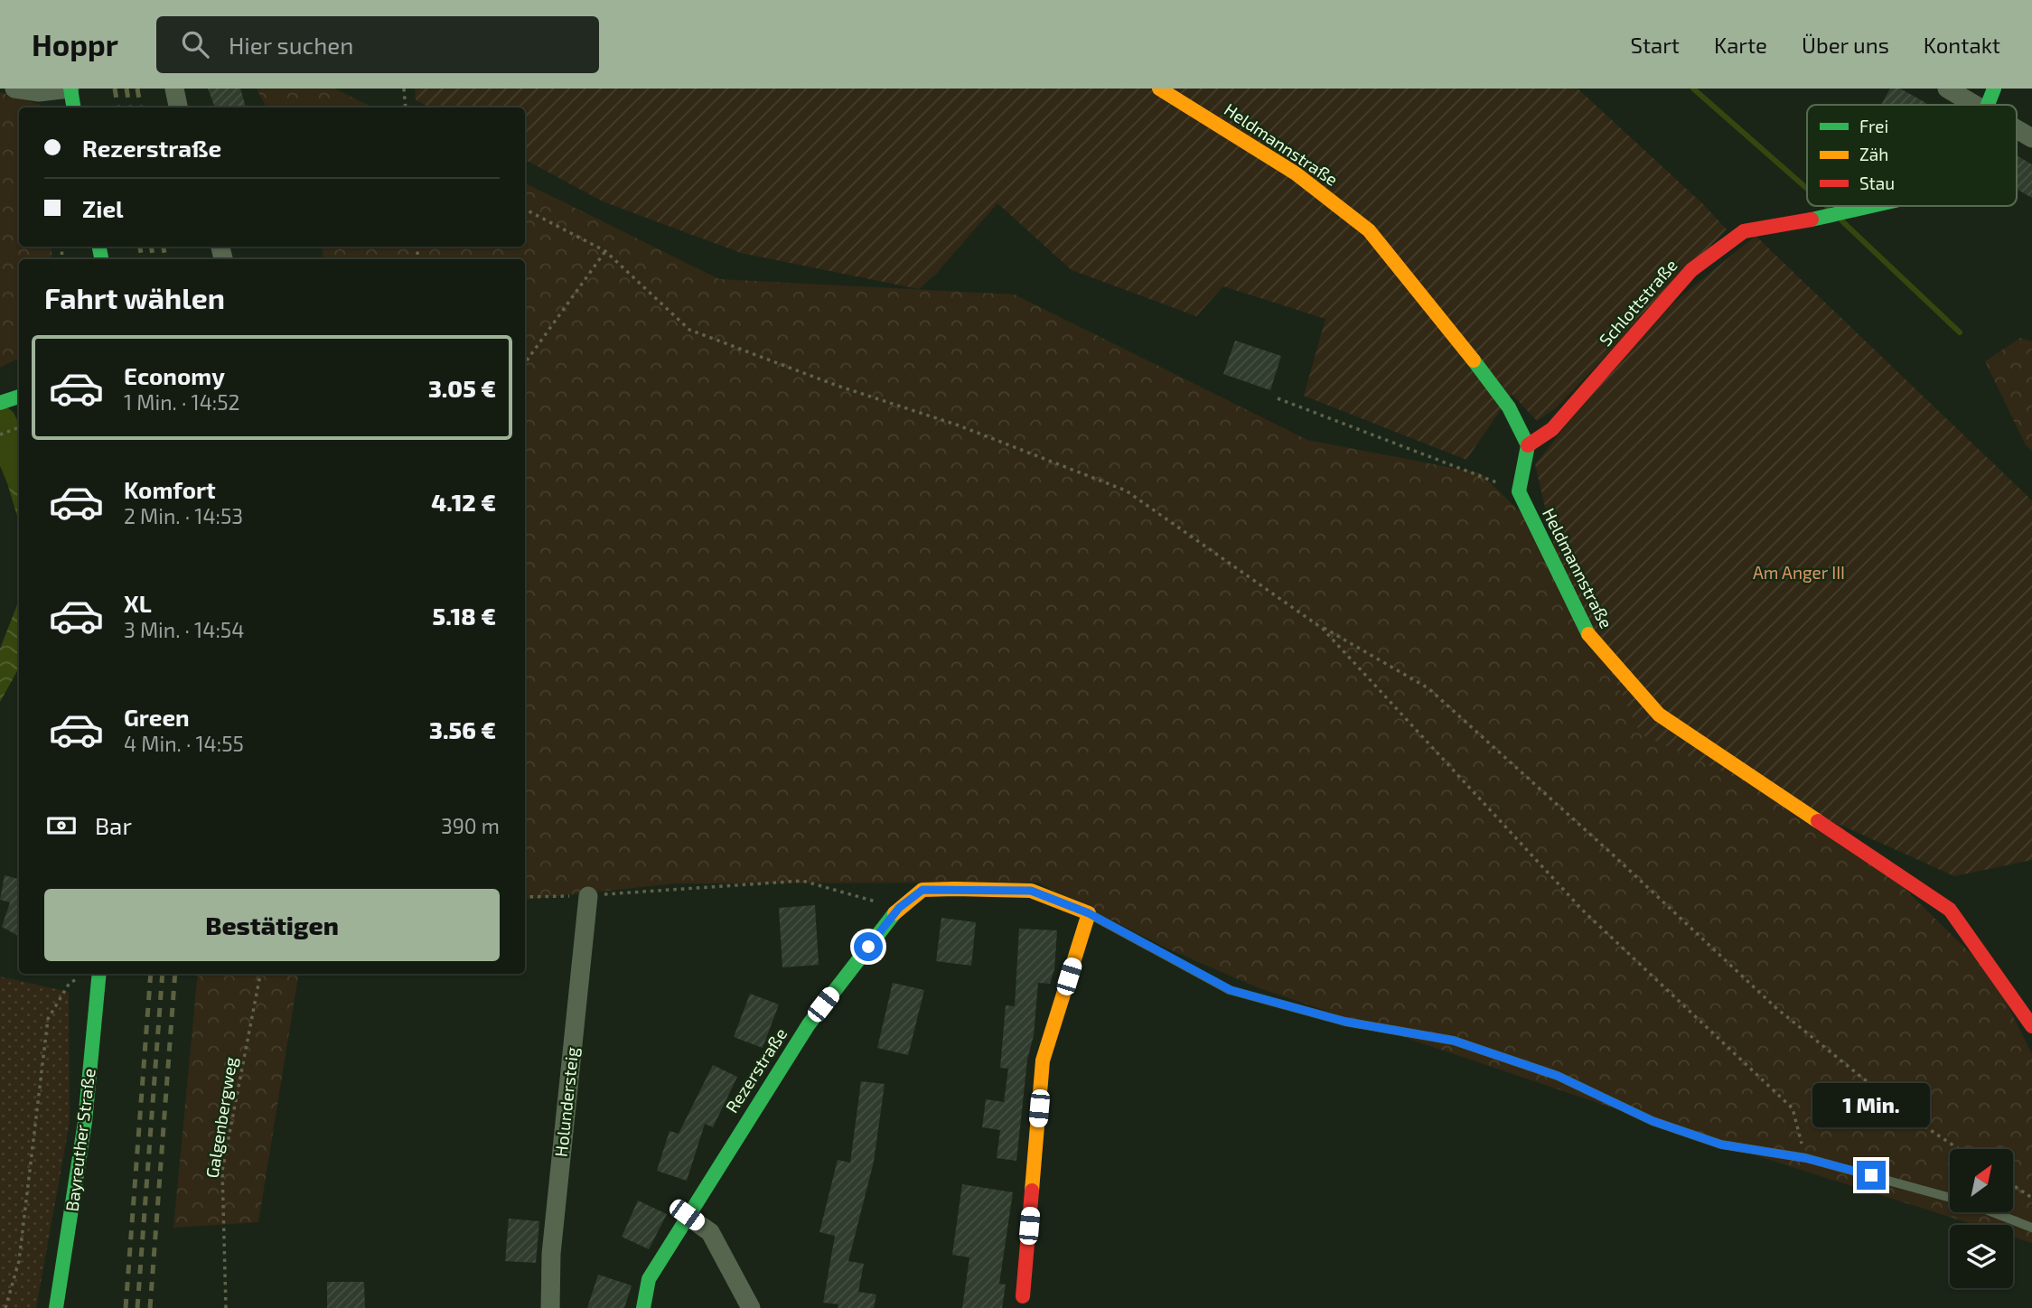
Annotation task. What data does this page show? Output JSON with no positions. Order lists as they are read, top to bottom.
{
  "streets": {
    "street": [
      "Heldmannstraße",
      "Schlottstraße",
      "Rezerstraße",
      "Holundersteig",
      "Bayreuther Straße"
    ],
    "path": ["Galgenbergweg"]
  },
  "crossings": [
    ["Heldmannstraße", "Schlottstraße"]
  ],
  "parks": ["Am Anger III"],
  "legend": ["Frei", "Zäh", "Stau"],
  "north": "top right",
  "page": {
    "header": "Hoppr",
    "search": "Hier suchen",
    "nav": [
      "Start",
      "Karte",
      "Über uns",
      "Kontakt"
    ],
    "banner": ["Rezerstraße", "Ziel"],
    "heading": "Fahrt wählen",
    "list": [
      {
        "name": "Economy",
        "note": "1 Min. · 14:52",
        "value": "3.05 €"
      },
      {
        "name": "Komfort",
        "note": "2 Min. · 14:53",
        "value": "4.12 €"
      },
      {
        "name": "XL",
        "note": "3 Min. · 14:54",
        "value": "5.18 €"
      },
      {
        "name": "Green",
        "note": "4 Min. · 14:55",
        "value": "3.56 €"
      }
    ],
    "pay": ["Bar", "390 m"],
    "buttons": "Bestätigen",
    "bubble": "1 Min."
  }
}
